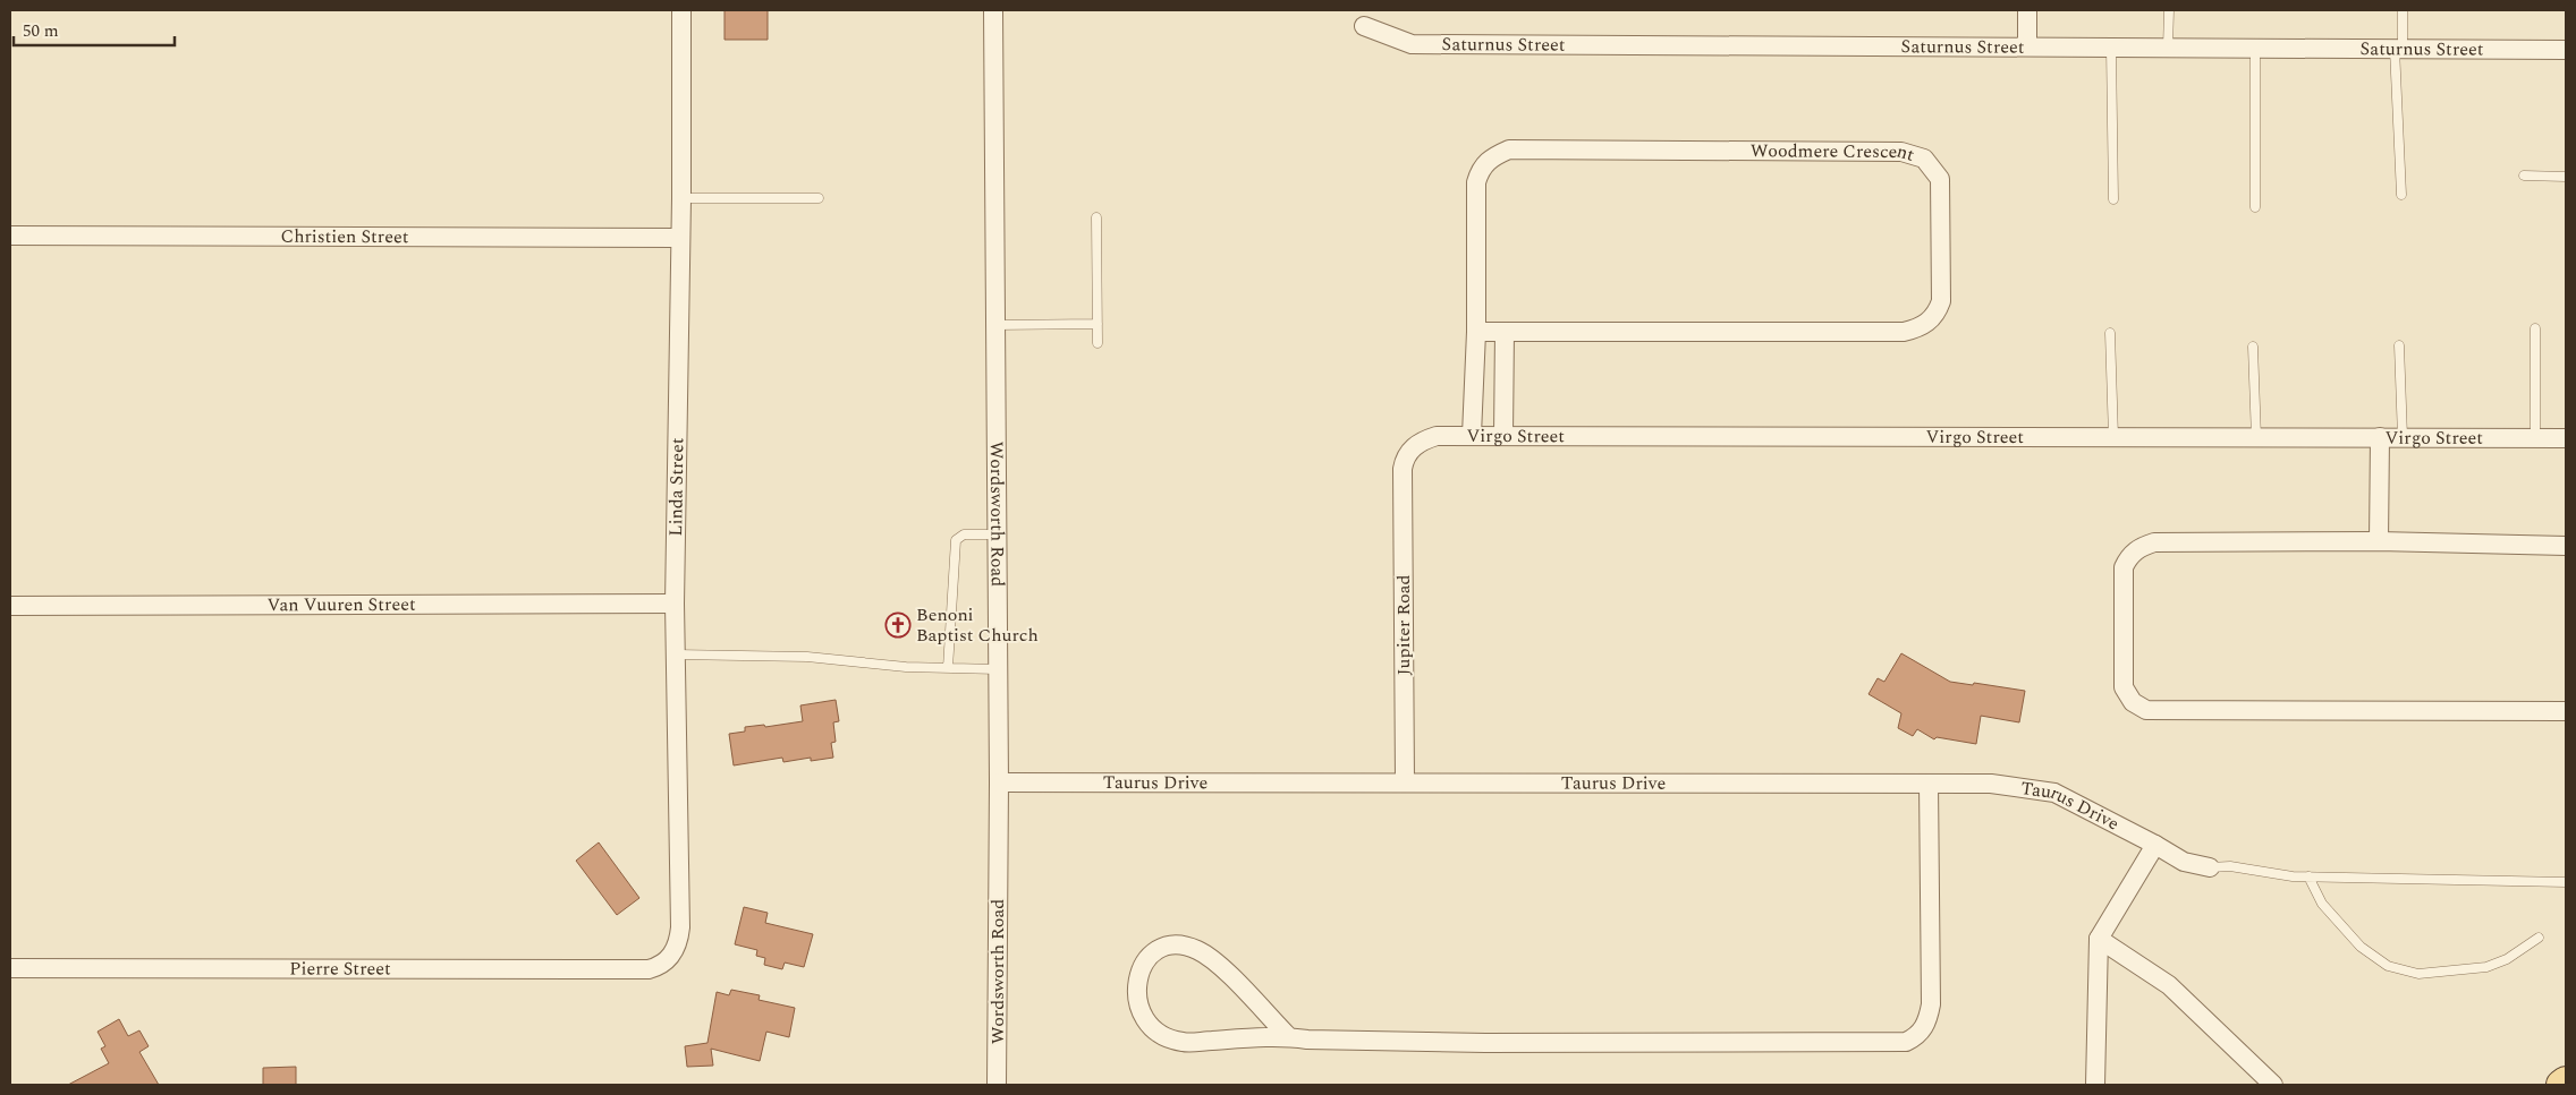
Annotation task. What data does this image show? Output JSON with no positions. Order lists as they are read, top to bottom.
{
  "streets": {
    "street": [
      "Saturnus Street",
      "Woodmere Crescent",
      "Christien Street",
      "Virgo Street",
      "Linda Street",
      "Wordsworth Road",
      "Van Vuuren Street",
      "Jupiter Road",
      "Taurus Drive",
      "Pierre Street"
    ]
  },
  "crossings": [
    ["Woodmere Crescent", "Virgo Street"],
    ["Christien Street", "Linda Street"],
    ["Virgo Street", "Jupiter Road"],
    ["Linda Street", "Van Vuuren Street"],
    ["Linda Street", "Pierre Street"],
    ["Wordsworth Road", "Taurus Drive"],
    ["Jupiter Road", "Taurus Drive"]
  ],
  "places": {
    "church": ["Benoni Baptist Church"]
  },
  "scale_bar": "50 m"
}
